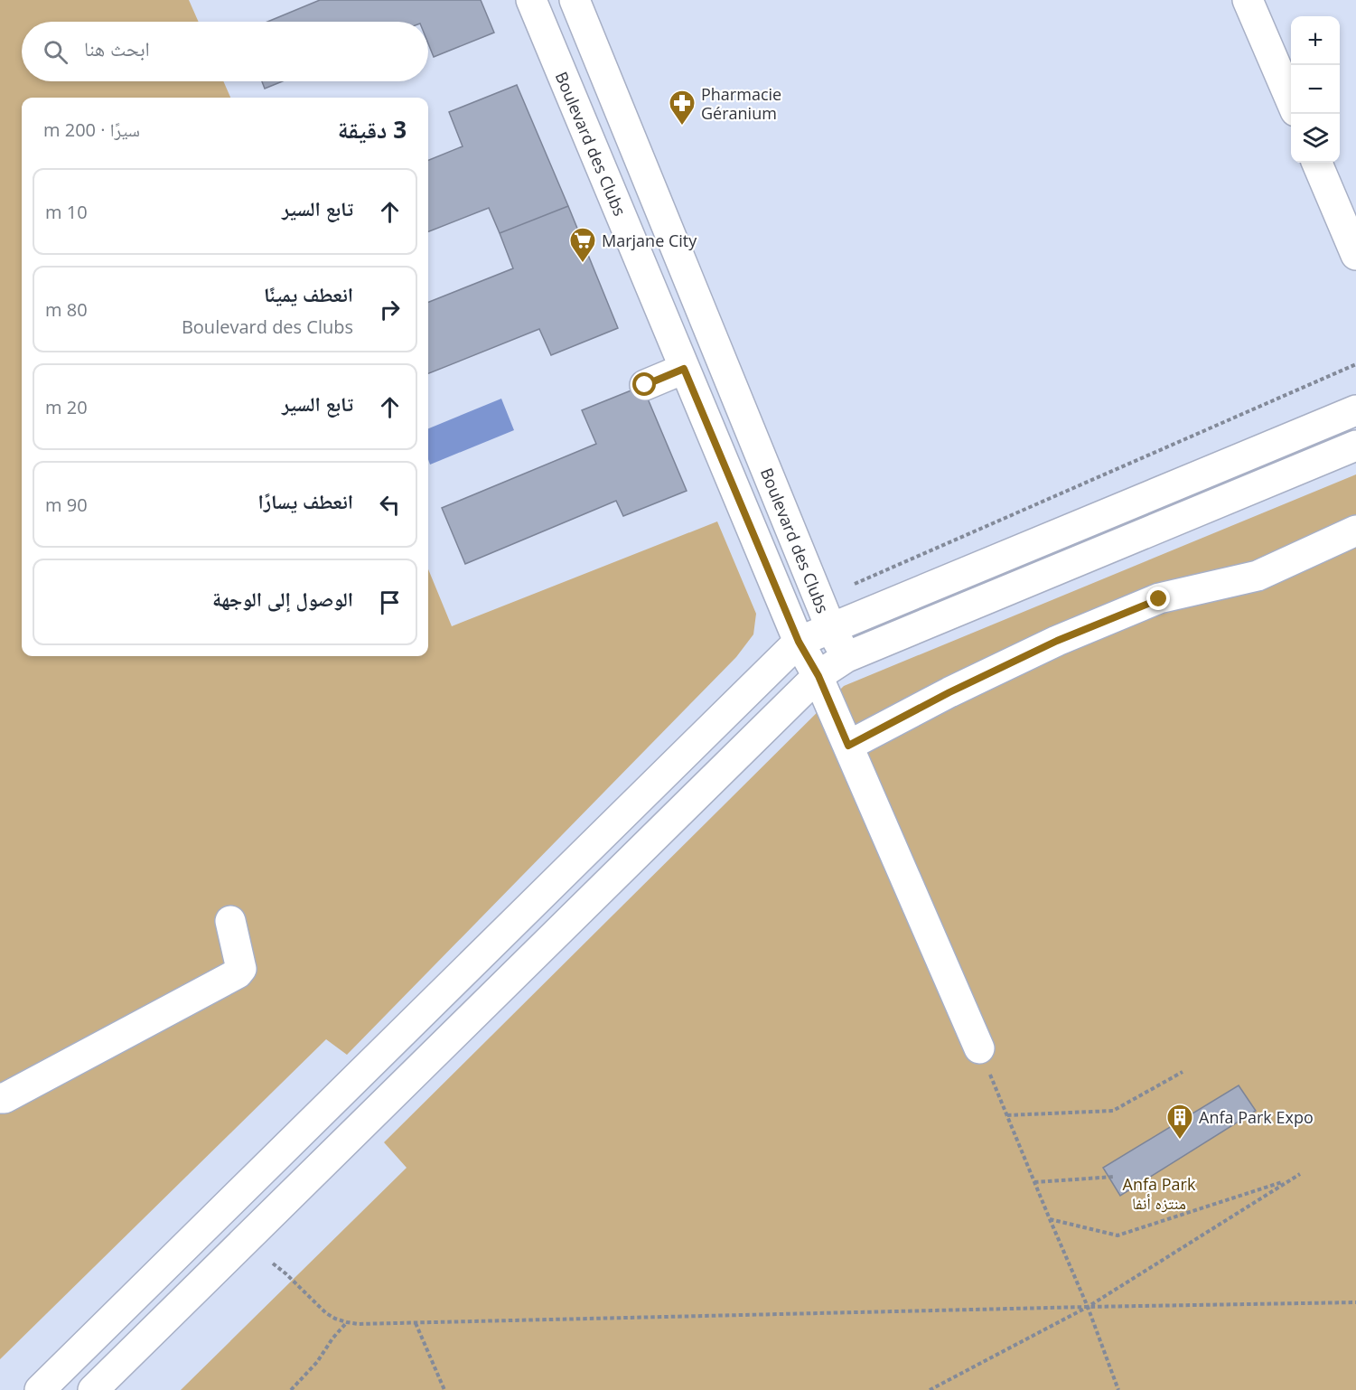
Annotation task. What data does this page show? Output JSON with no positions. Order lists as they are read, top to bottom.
{
  "streets": {
    "street": ["Boulevard des Clubs"]
  },
  "parks": ["Anfa Park منتزه أنفا"],
  "places": {
    "pharmacy": ["Pharmacie Géranium"],
    "supermarket": ["Marjane City"],
    "building": ["Anfa Park Expo"]
  },
  "page": {
    "map_buttons": ["+", "−"],
    "search": "ابحث هنا",
    "heading": ["3 دقيقة", "سيرًا · 200 m"],
    "list": [
      ["تابع السير", "10 m"],
      ["انعطف يمينًا", "Boulevard des Clubs", "80 m"],
      ["تابع السير", "20 m"],
      ["انعطف يسارًا", "90 m"],
      "الوصول إلى الوجهة"
    ]
  }
}
